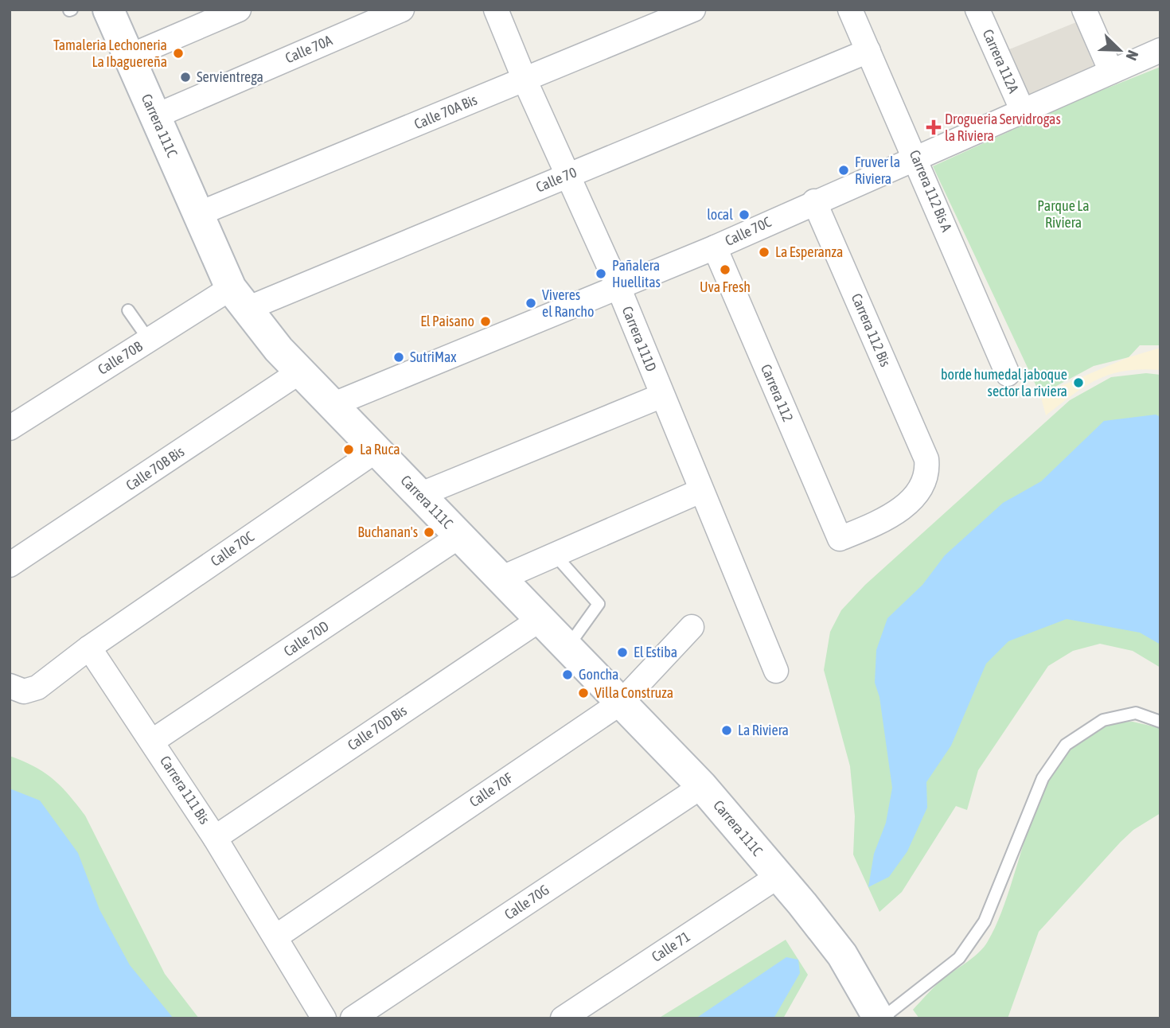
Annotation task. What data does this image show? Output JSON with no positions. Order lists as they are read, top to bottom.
{
  "streets": {
    "main road": ["Carrera 111C"],
    "street": [
      "Calle 70A",
      "Carrera 112A",
      "Calle 70A Bis",
      "Calle 70",
      "Carrera 112 Bis A",
      "Calle 70C",
      "Carrera 112 Bis",
      "Carrera 111D",
      "Calle 70B",
      "Carrera 112",
      "Calle 70B Bis",
      "Calle 70D",
      "Calle 70D Bis",
      "Carrera 111 Bis",
      "Calle 70F",
      "Calle 70G",
      "Calle 71"
    ]
  },
  "crossings": [
    ["Calle 70A", "Carrera 111C"],
    ["Carrera 112A", "Calle 70C"],
    ["Calle 70A Bis", "Carrera 111C"],
    ["Calle 70A Bis", "Carrera 111D"],
    ["Carrera 111C", "Calle 70"],
    ["Carrera 111C", "Calle 70C"],
    ["Carrera 111C", "Calle 70B"],
    ["Carrera 111C", "Calle 70B Bis"],
    ["Carrera 111C", "Calle 70D"],
    ["Carrera 111C", "Calle 70D Bis"],
    ["Carrera 111C", "Calle 70F"],
    ["Carrera 111C", "Calle 70G"],
    ["Carrera 111C", "Calle 71"],
    ["Calle 70", "Carrera 112 Bis A"],
    ["Calle 70", "Carrera 111D"],
    ["Calle 70", "Calle 70B"],
    ["Carrera 112 Bis A", "Calle 70C"],
    ["Calle 70C", "Carrera 112 Bis"],
    ["Calle 70C", "Carrera 111D"],
    ["Calle 70C", "Carrera 112"],
    ["Calle 70C", "Carrera 111 Bis"],
    ["Carrera 112 Bis", "Carrera 112"],
    ["Calle 70D", "Carrera 111 Bis"],
    ["Calle 70D Bis", "Carrera 111 Bis"],
    ["Carrera 111 Bis", "Calle 70F"]
  ],
  "parks": ["Parque La Riviera"],
  "places": {
    "other": [
      "Tamaleria Lechoneria La Ibaguereña",
      "Servientrega",
      "Fruver la Riviera",
      "local",
      "La Esperanza",
      "Uva Fresh",
      "Pañalera Huellitas",
      "Viveres el Rancho",
      "El Paisano",
      "SutriMax",
      "borde humedal jaboque sector la riviera",
      "La Ruca",
      "Buchanan's",
      "El Estiba",
      "Goncha",
      "Villa Construza",
      "La Riviera"
    ],
    "health": ["Drogueria Servidrogas la Riviera"]
  },
  "north": "bottom right"
}
